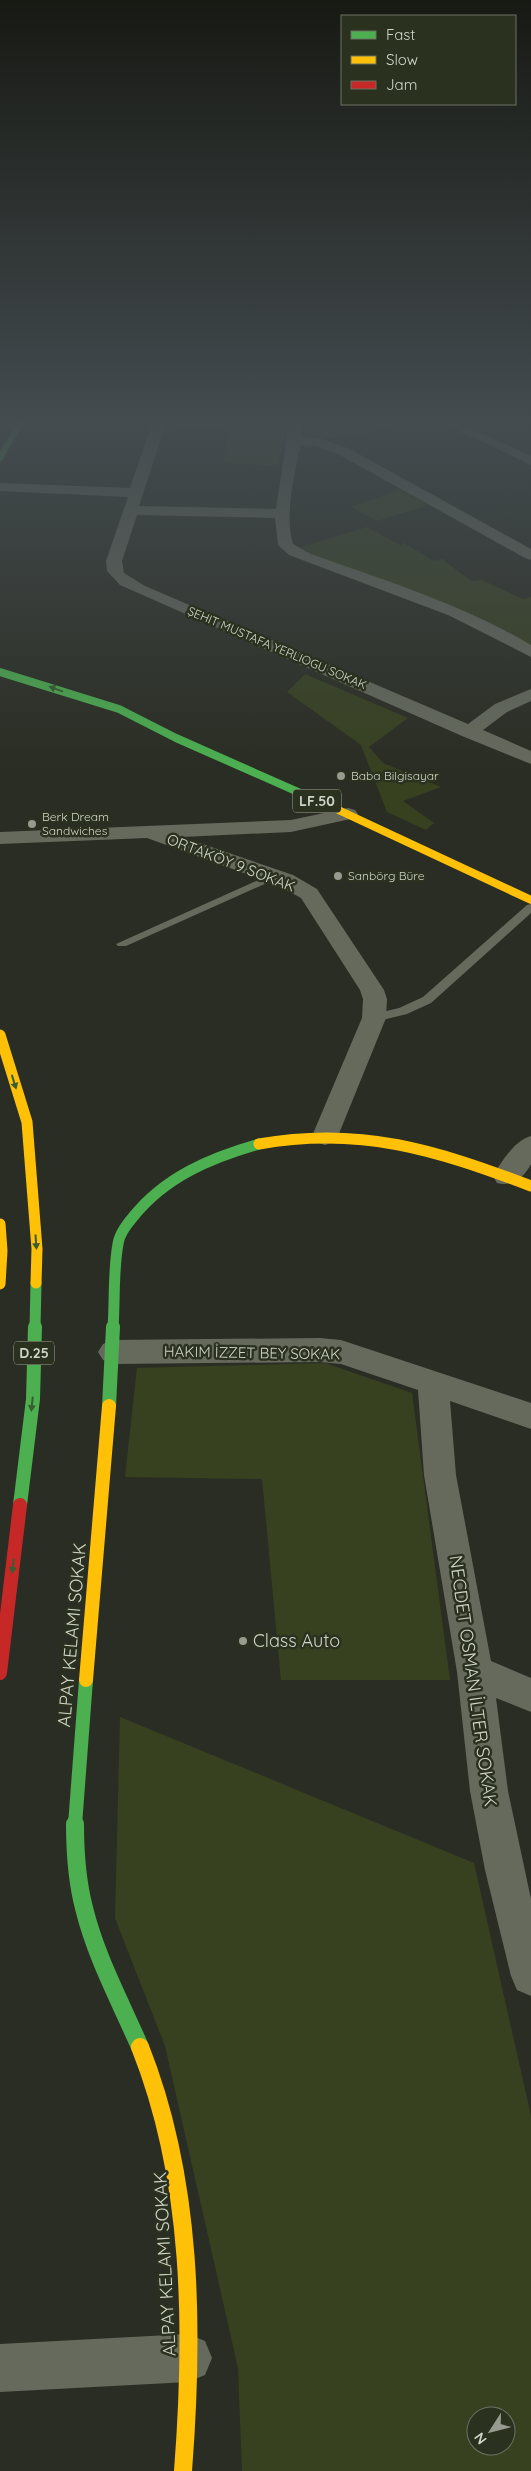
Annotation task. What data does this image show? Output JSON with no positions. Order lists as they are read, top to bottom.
{
  "streets": {
    "main road": ["LF.50", "D.25", "ALPAY KELAMI SOKAK"],
    "street": [
      "ŞEHIT MUSTAFA YERLIOGU SOKAK",
      "ORTAKÖY 9 SOKAK",
      "HAKIM İZZET BEY SOKAK",
      "NECDET OSMAN İLTER SOKAK"
    ]
  },
  "crossings": [
    ["ORTAKÖY 9 SOKAK", "ALPAY KELAMI SOKAK"],
    ["HAKIM İZZET BEY SOKAK", "ALPAY KELAMI SOKAK"],
    ["HAKIM İZZET BEY SOKAK", "NECDET OSMAN İLTER SOKAK"]
  ],
  "places": [
    "Baba Bilgisayar",
    "Berk Dream Sandwiches",
    "Sanbörg Büre",
    "Class Auto"
  ],
  "legend": ["Fast", "Slow", "Jam"],
  "north": "bottom left"
}
